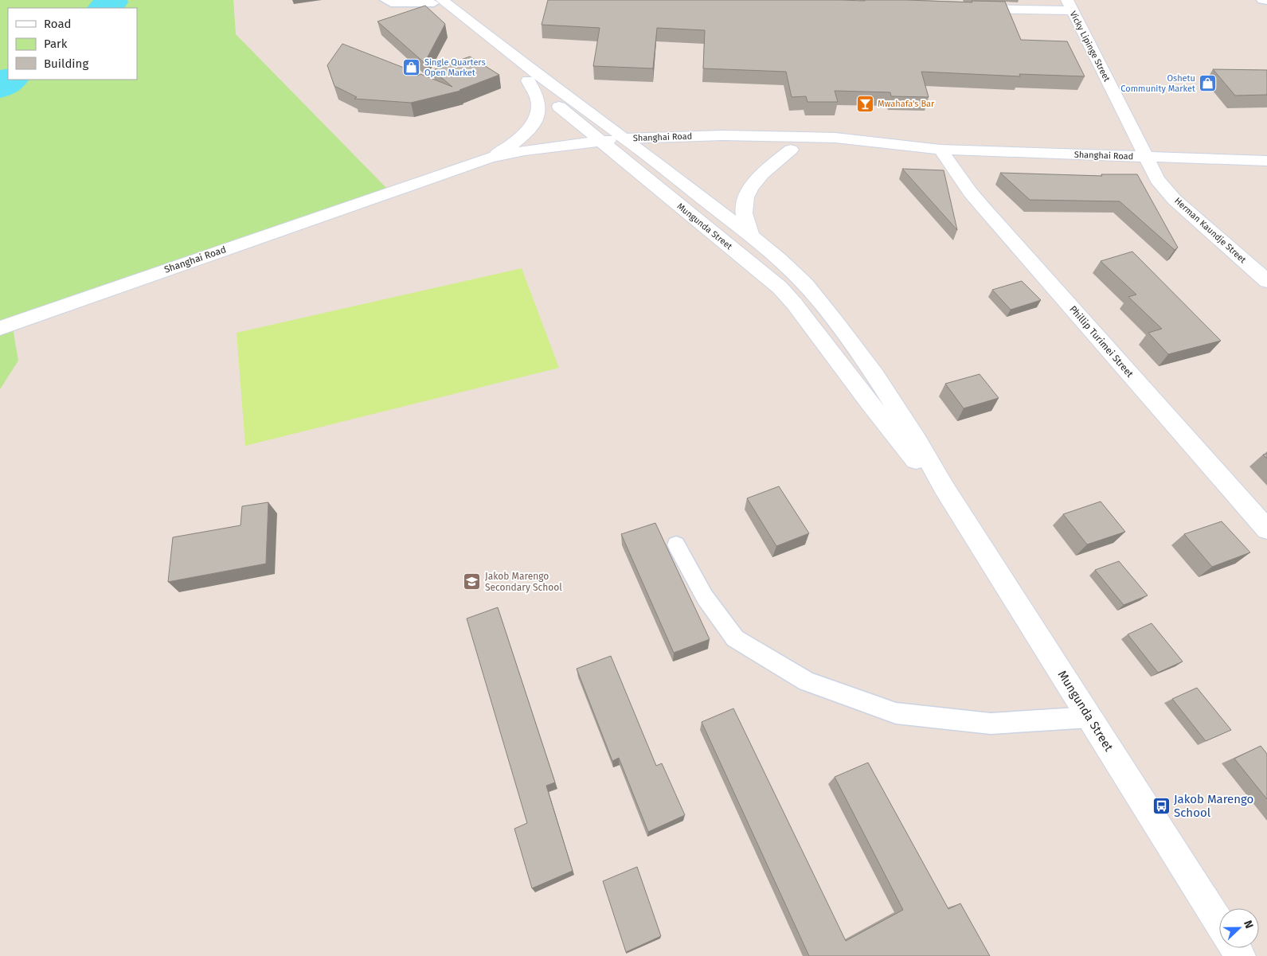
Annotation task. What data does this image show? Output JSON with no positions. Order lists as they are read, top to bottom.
{
  "streets": {
    "street": [
      "Vicky Lipinge Street",
      "Shanghai Road",
      "Mungunda Street",
      "Herman Kaundje Street",
      "Phillip Turimei Street"
    ]
  },
  "crossings": [
    ["Vicky Lipinge Street", "Shanghai Road"],
    ["Vicky Lipinge Street", "Herman Kaundje Street"],
    ["Shanghai Road", "Mungunda Street"],
    ["Shanghai Road", "Herman Kaundje Street"],
    ["Shanghai Road", "Phillip Turimei Street"]
  ],
  "places": {
    "shop": ["Single Quarters Open Market", "Oshetu Community Market"],
    "bar": ["Mwahafa's Bar"],
    "school or university": ["Jakob Marengo Secondary School"],
    "bus stop": ["Jakob Marengo School"]
  },
  "legend": ["Road", "Park", "Building"],
  "north": "right"
}
